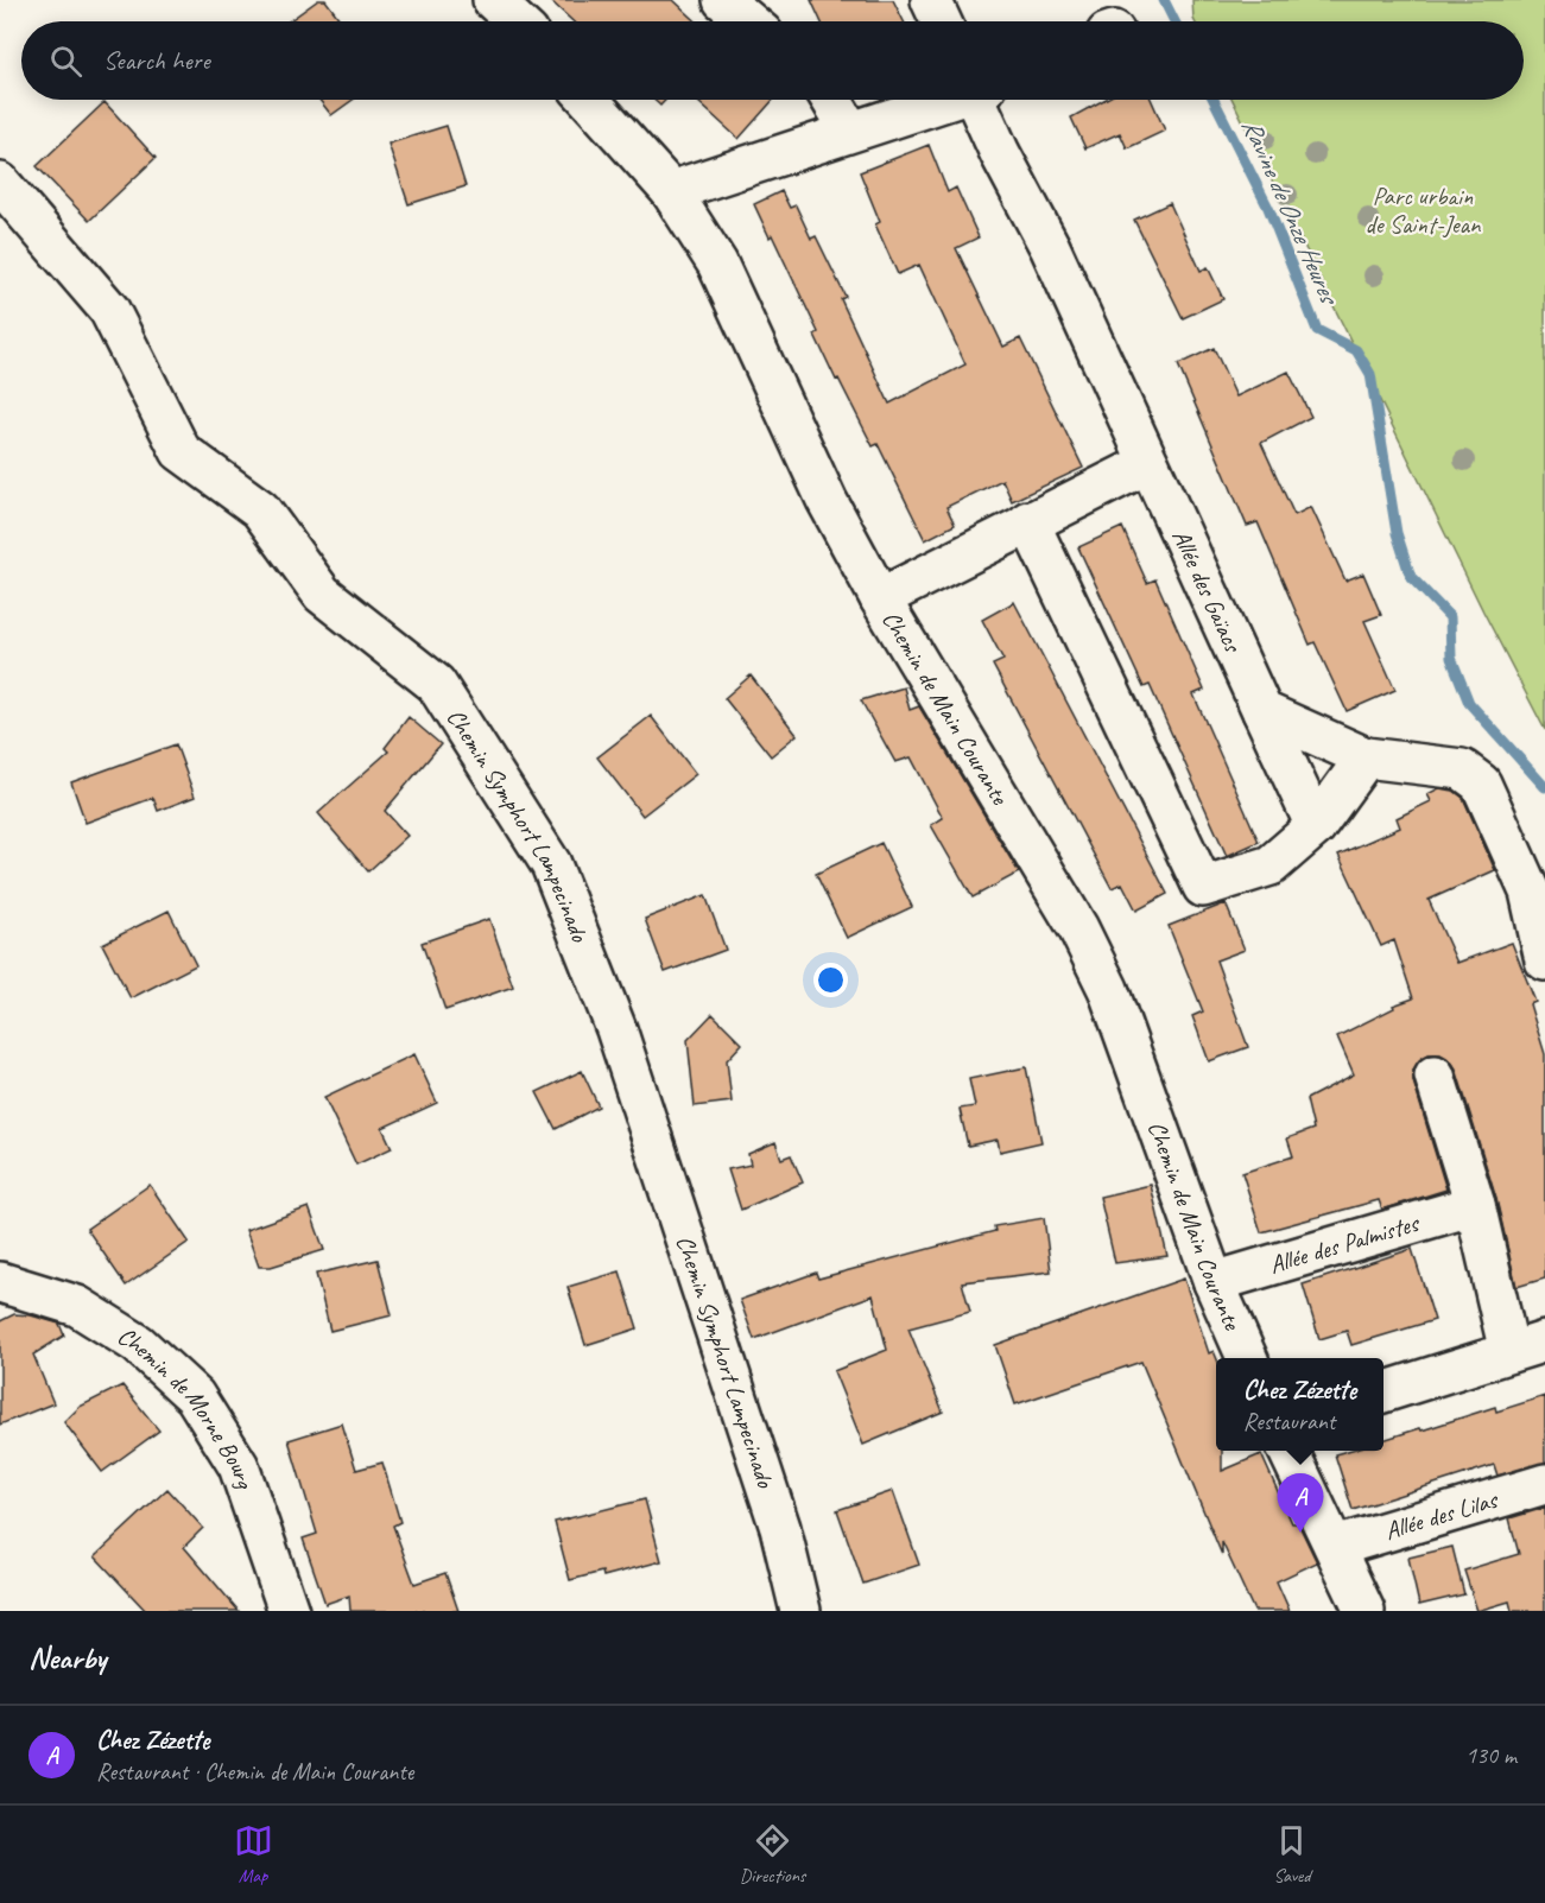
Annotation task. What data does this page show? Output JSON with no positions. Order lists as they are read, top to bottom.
{
  "streets": {
    "street": [
      "Allée des Gaïacs",
      "Chemin de Main Courante",
      "Chemin Symphort Lampecinado",
      "Allée des Palmistes",
      "Chemin de Morne Bourg",
      "Allée des Lilas"
    ]
  },
  "crossings": [
    ["Chemin de Main Courante", "Allée des Palmistes"]
  ],
  "water": ["Ravine de Onze Heures"],
  "parks": ["Parc urbain de Saint-Jean"],
  "page": {
    "search": "Search here",
    "popup": ["Chez Zézette", "Restaurant"],
    "pins": "A",
    "heading": "Nearby",
    "list": [
      {
        "mark": "A",
        "name": "Chez Zézette",
        "note": "Restaurant · Chemin de Main Courante",
        "value": "130 m"
      }
    ],
    "nav": ["Map", "Directions", "Saved"]
  }
}
